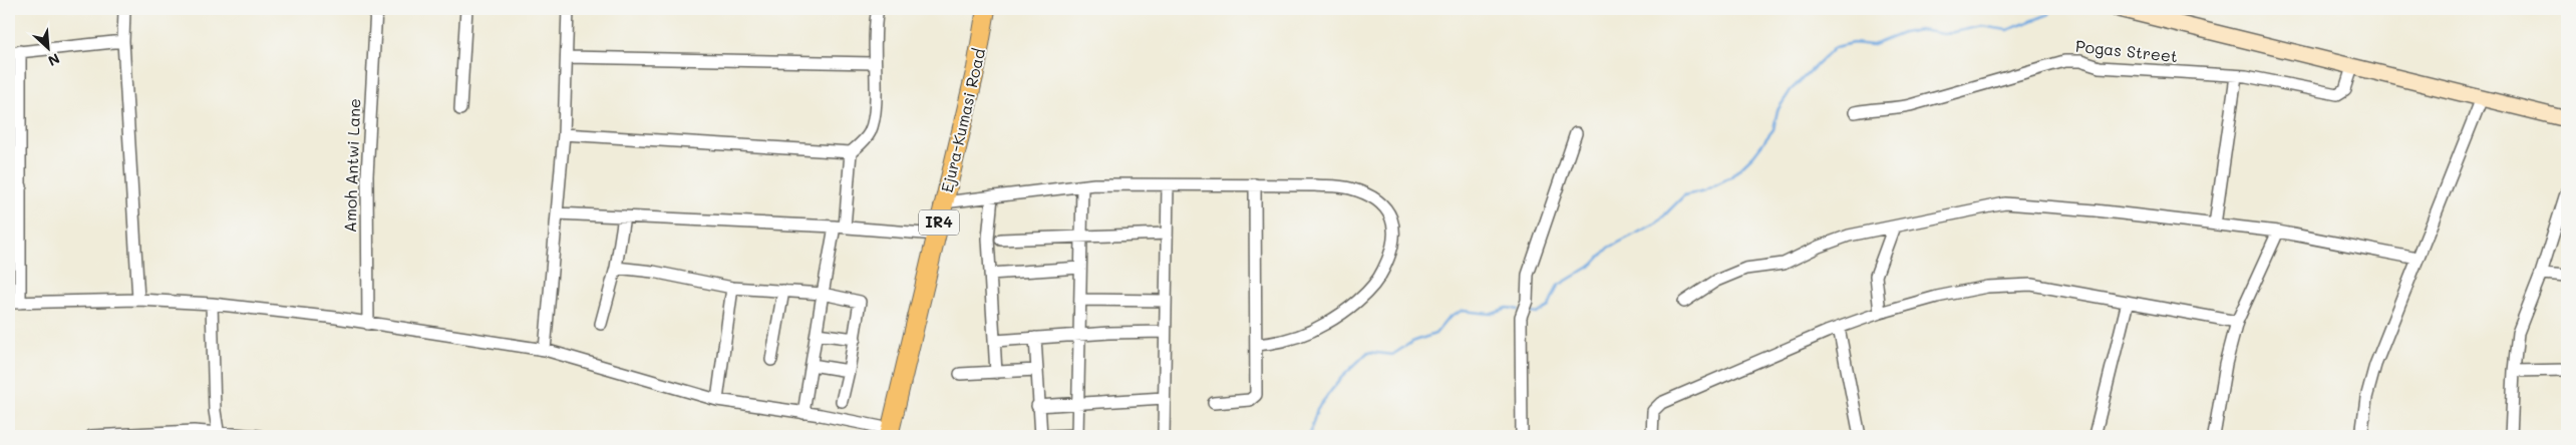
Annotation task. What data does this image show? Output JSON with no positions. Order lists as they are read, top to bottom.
{
  "streets": {
    "main road": ["Ejura-Kumasi Road", "IR4"],
    "street": ["Pogas Street", "Amoh Antwi Lane"]
  },
  "north": "bottom right"
}
